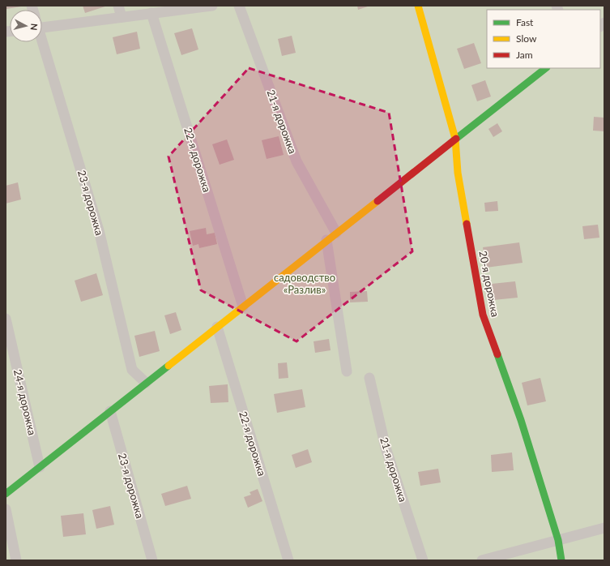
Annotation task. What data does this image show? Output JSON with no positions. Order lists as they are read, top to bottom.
{
  "streets": {
    "street": [
      "21-я дорожка",
      "22-я дорожка",
      "23-я дорожка",
      "20-я дорожка",
      "24-я дорожка"
    ]
  },
  "parks": ["садоводство «Разлив»"],
  "legend": ["Fast", "Slow", "Jam"],
  "north": "right"
}
